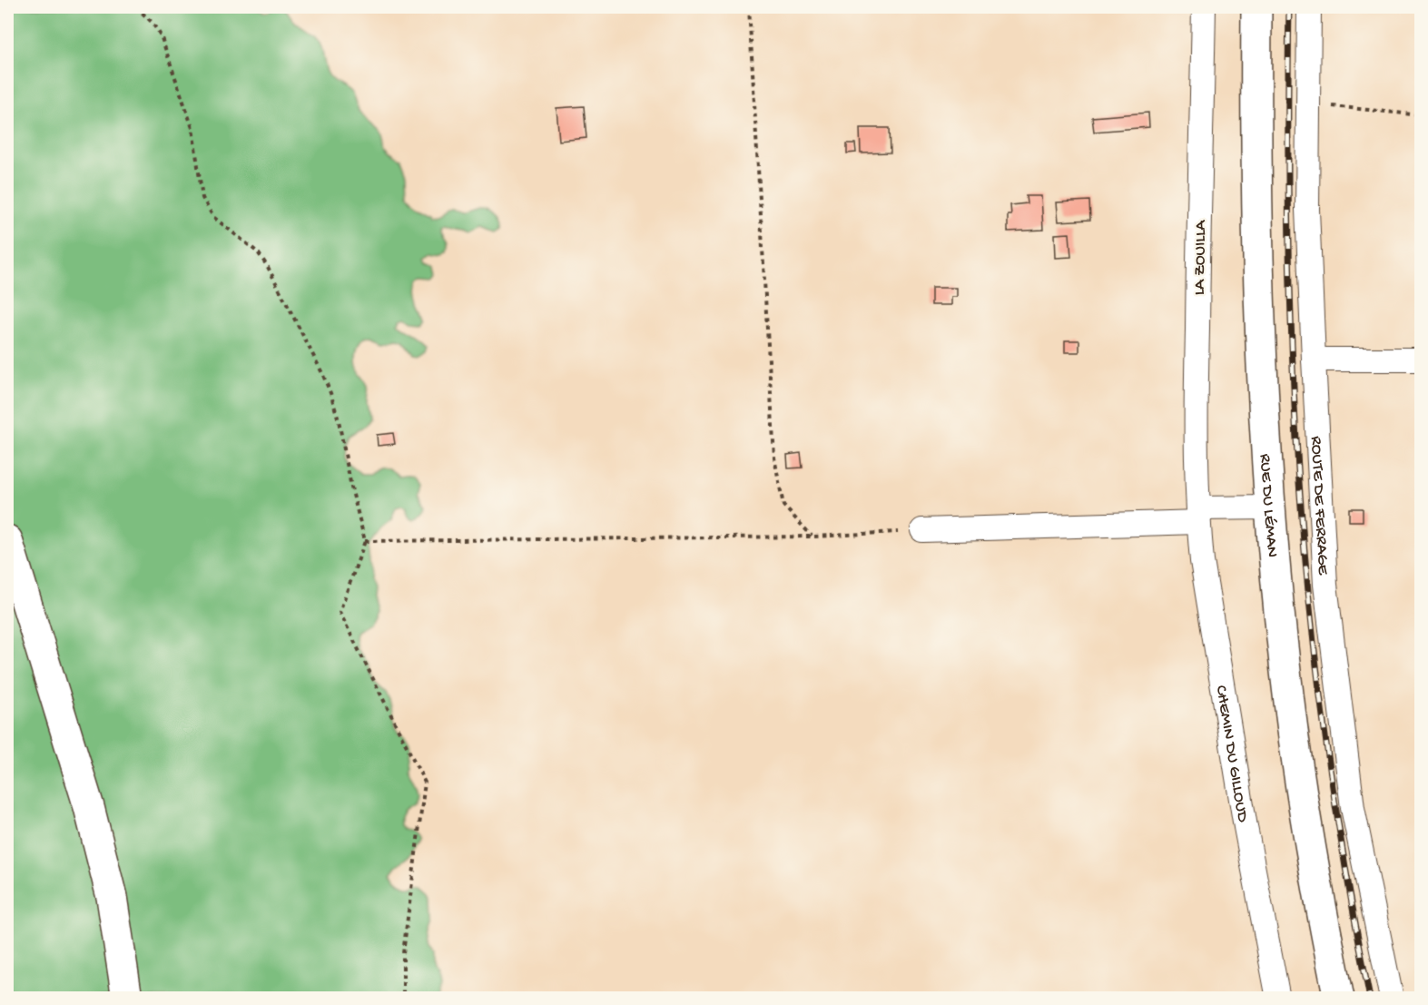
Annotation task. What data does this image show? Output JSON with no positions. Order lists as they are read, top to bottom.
{
  "streets": {
    "main road": ["RUE DU LÉMAN"],
    "street": ["LA ZOUILLA", "ROUTE DE FERRAGE", "CHEMIN DU GILLOUD"]
  },
  "crossings": [
    ["LA ZOUILLA", "CHEMIN DU GILLOUD"]
  ]
}
